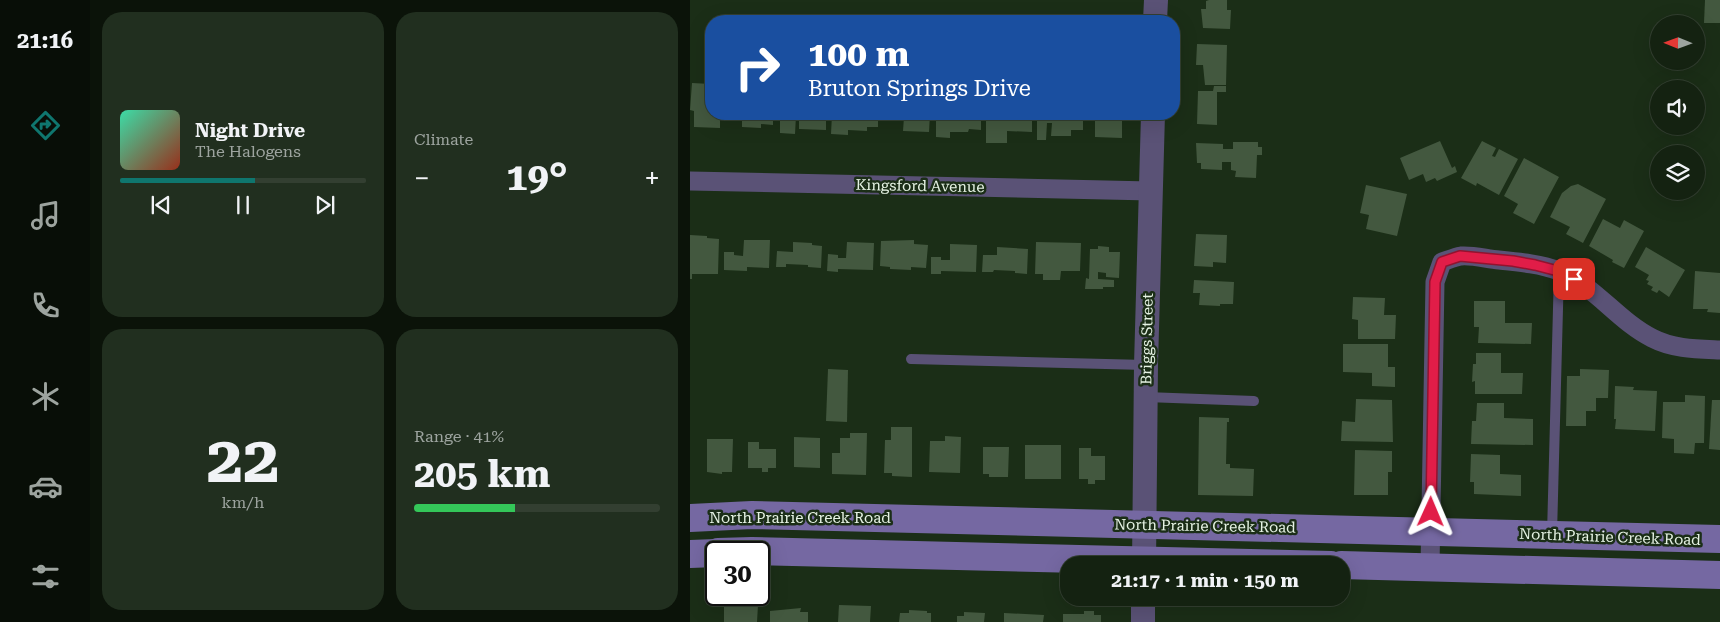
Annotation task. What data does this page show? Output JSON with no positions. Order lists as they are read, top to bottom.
{
  "streets": {
    "main road": ["North Prairie Creek Road"],
    "street": ["Kingsford Avenue", "Briggs Street"]
  },
  "crossings": [
    ["Kingsford Avenue", "Briggs Street"],
    ["Briggs Street", "North Prairie Creek Road"]
  ],
  "north": "left",
  "page": {
    "tabs": "21:16",
    "tile": [
      "Climate",
      ["22", "km/h"],
      ["Range · 41%", "205 km"]
    ],
    "turn": ["100 m", "Bruton Springs Drive"],
    "song": ["Night Drive", "The Halogens"],
    "heat": ["−", "19°", "+"],
    "limit": "30",
    "trip": "21:17 · 1 min · 150 m"
  }
}
